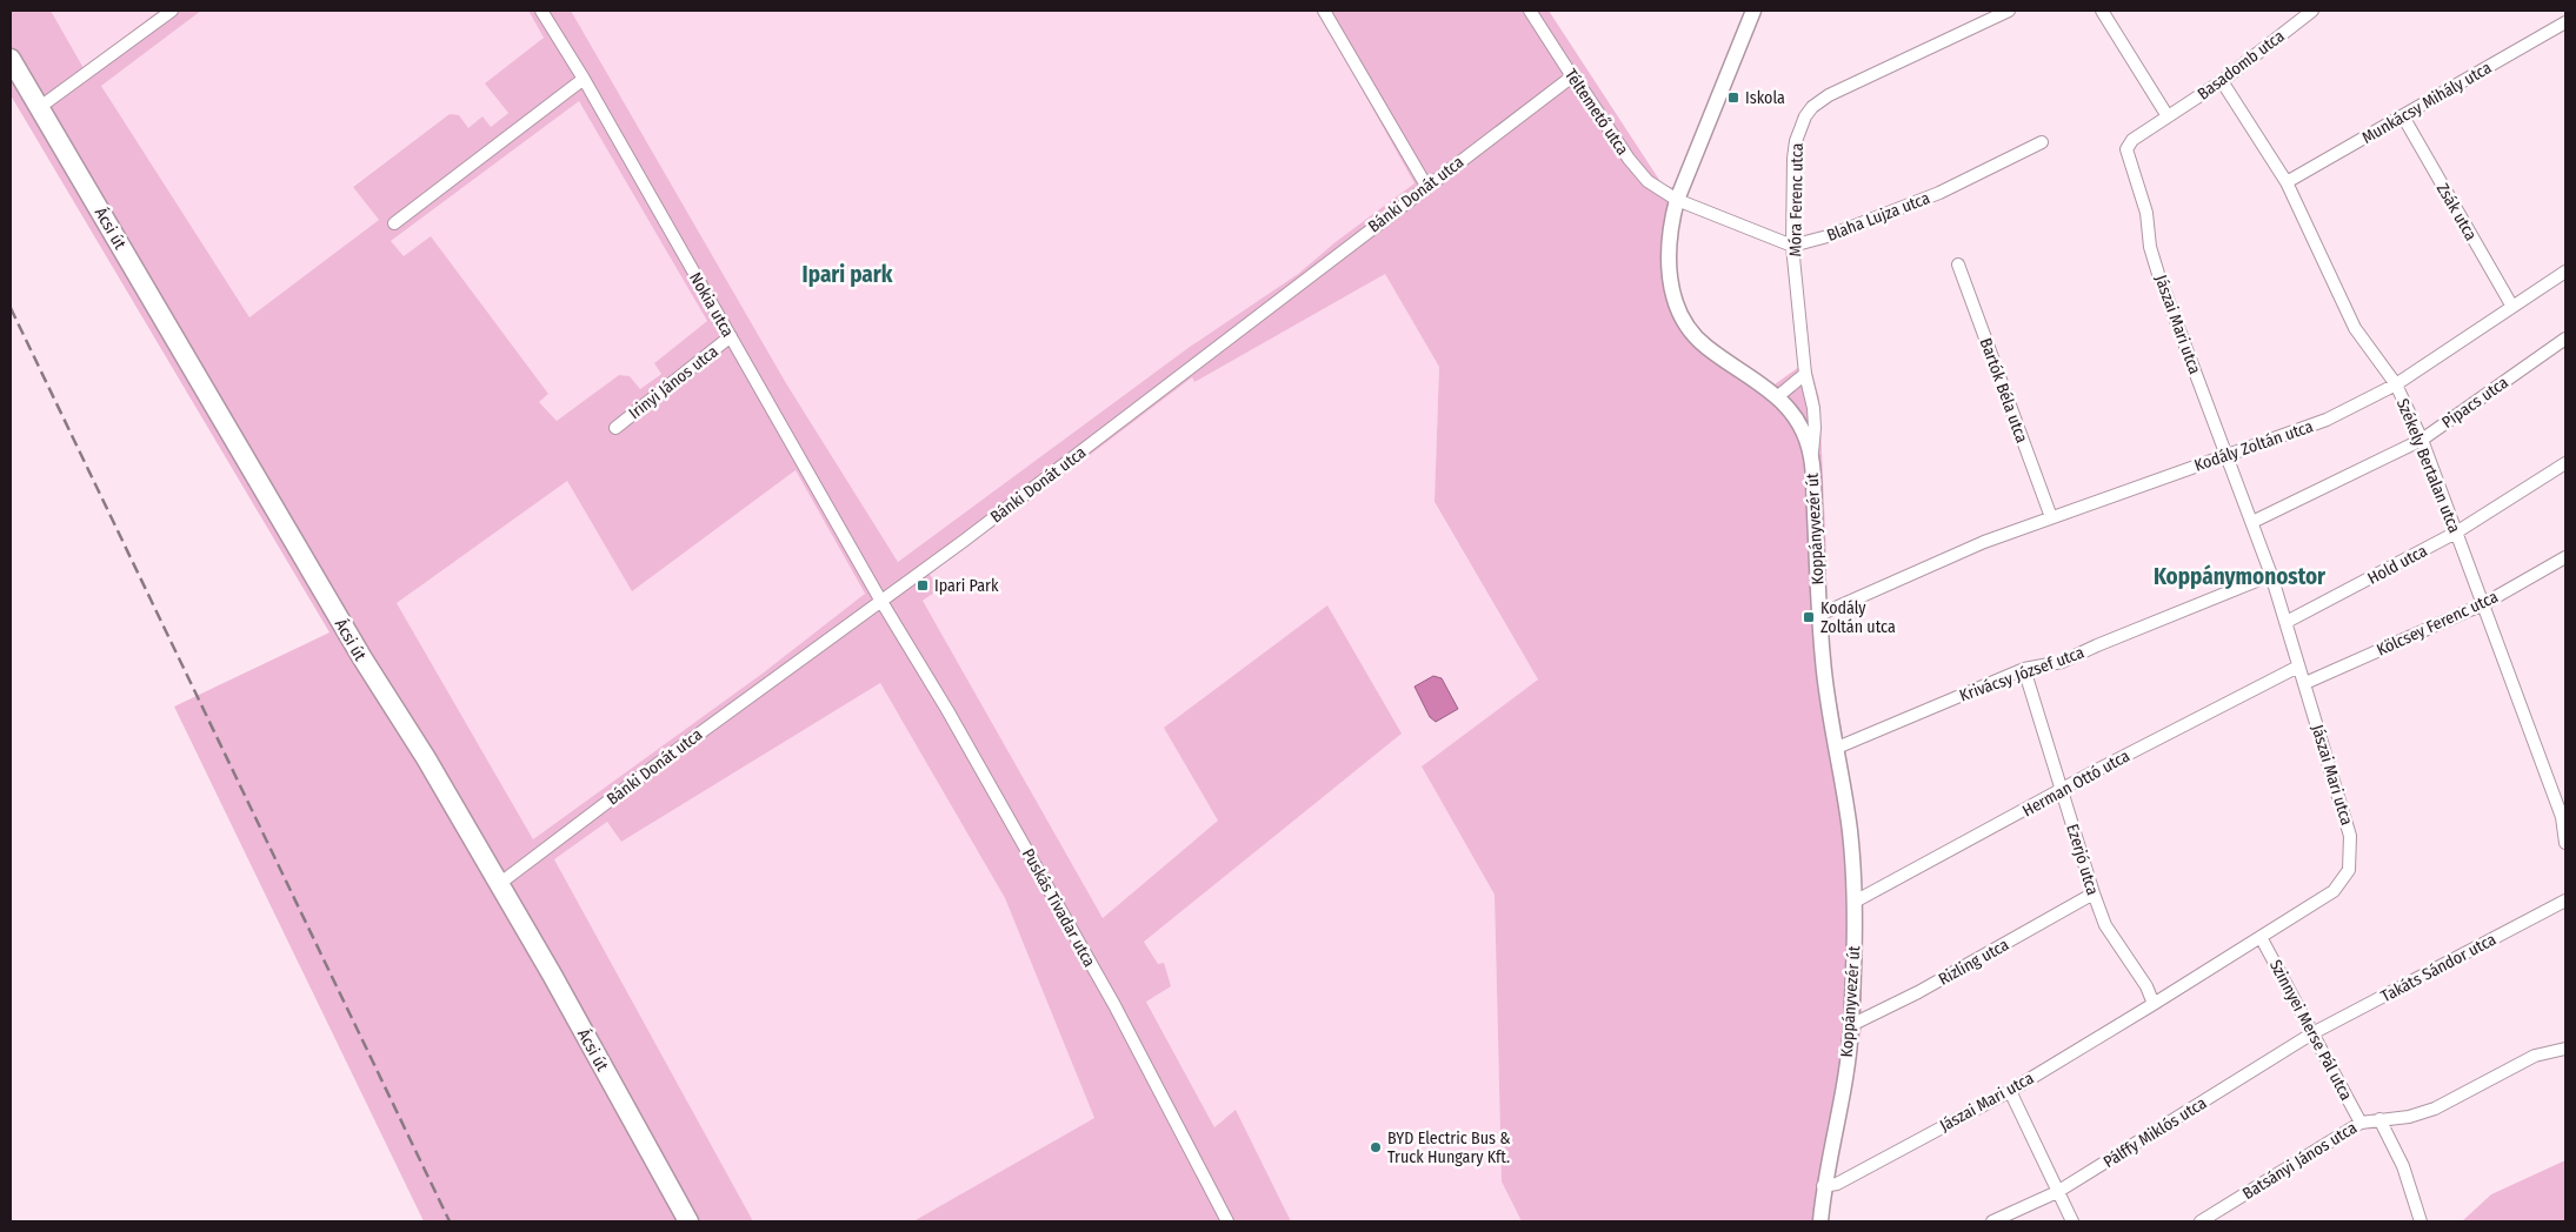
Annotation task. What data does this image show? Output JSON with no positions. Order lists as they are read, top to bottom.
{
  "streets": {
    "main road": ["Ácsi út"],
    "street": [
      "Basadomb utca",
      "Munkácsy Mihály utca",
      "Téltemető utca",
      "Bánki Donát utca",
      "Móra Ferenc utca",
      "Zsák utca",
      "Blaha Lujza utca",
      "Nokia utca",
      "Jászai Mari utca",
      "Irinyi János utca",
      "Bartók Béla utca",
      "Pipacs utca",
      "Kodály Zoltán utca",
      "Székely Bertalan utca",
      "Koppányvezér út",
      "Hold utca",
      "Kölcsey Ferenc utca",
      "Krivácsy József utca",
      "Herman Ottó utca",
      "Ezerjó utca",
      "Puskás Tivadar utca",
      "Rizling utca",
      "Takáts Sándor utca",
      "Szinnyei Merse Pál utca",
      "Pálffy Miklós utca",
      "Batsányi János utca"
    ]
  },
  "crossings": [
    ["Basadomb utca", "Jászai Mari utca"],
    ["Basadomb utca", "Székely Bertalan utca"],
    ["Munkácsy Mihály utca", "Zsák utca"],
    ["Munkácsy Mihály utca", "Székely Bertalan utca"],
    ["Téltemető utca", "Bánki Donát utca"],
    ["Téltemető utca", "Koppányvezér út"],
    ["Bánki Donát utca", "Ácsi út"],
    ["Bánki Donát utca", "Nokia utca"],
    ["Bánki Donát utca", "Puskás Tivadar utca"],
    ["Móra Ferenc utca", "Blaha Lujza utca"],
    ["Móra Ferenc utca", "Koppányvezér út"],
    ["Zsák utca", "Kodály Zoltán utca"],
    ["Nokia utca", "Irinyi János utca"],
    ["Nokia utca", "Puskás Tivadar utca"],
    ["Jászai Mari utca", "Pipacs utca"],
    ["Jászai Mari utca", "Kodály Zoltán utca"],
    ["Jászai Mari utca", "Koppányvezér út"],
    ["Jászai Mari utca", "Hold utca"],
    ["Jászai Mari utca", "Kölcsey Ferenc utca"],
    ["Jászai Mari utca", "Krivácsy József utca"],
    ["Jászai Mari utca", "Herman Ottó utca"],
    ["Jászai Mari utca", "Ezerjó utca"],
    ["Jászai Mari utca", "Szinnyei Merse Pál utca"],
    ["Bartók Béla utca", "Kodály Zoltán utca"],
    ["Pipacs utca", "Székely Bertalan utca"],
    ["Kodály Zoltán utca", "Székely Bertalan utca"],
    ["Kodály Zoltán utca", "Koppányvezér út"],
    ["Székely Bertalan utca", "Hold utca"],
    ["Székely Bertalan utca", "Kölcsey Ferenc utca"],
    ["Koppányvezér út", "Krivácsy József utca"],
    ["Koppányvezér út", "Herman Ottó utca"],
    ["Koppányvezér út", "Rizling utca"],
    ["Krivácsy József utca", "Ezerjó utca"],
    ["Herman Ottó utca", "Ezerjó utca"],
    ["Ezerjó utca", "Rizling utca"],
    ["Takáts Sándor utca", "Szinnyei Merse Pál utca"],
    ["Takáts Sándor utca", "Pálffy Miklós utca"],
    ["Szinnyei Merse Pál utca", "Pálffy Miklós utca"],
    ["Szinnyei Merse Pál utca", "Batsányi János utca"]
  ],
  "districts": ["Ipari park", "Koppánymonostor"],
  "places": {
    "transit": ["Iskola", "Ipari Park", "Kodály Zoltán utca"],
    "other": ["BYD Electric Bus & Truck Hungary Kft."]
  }
}
